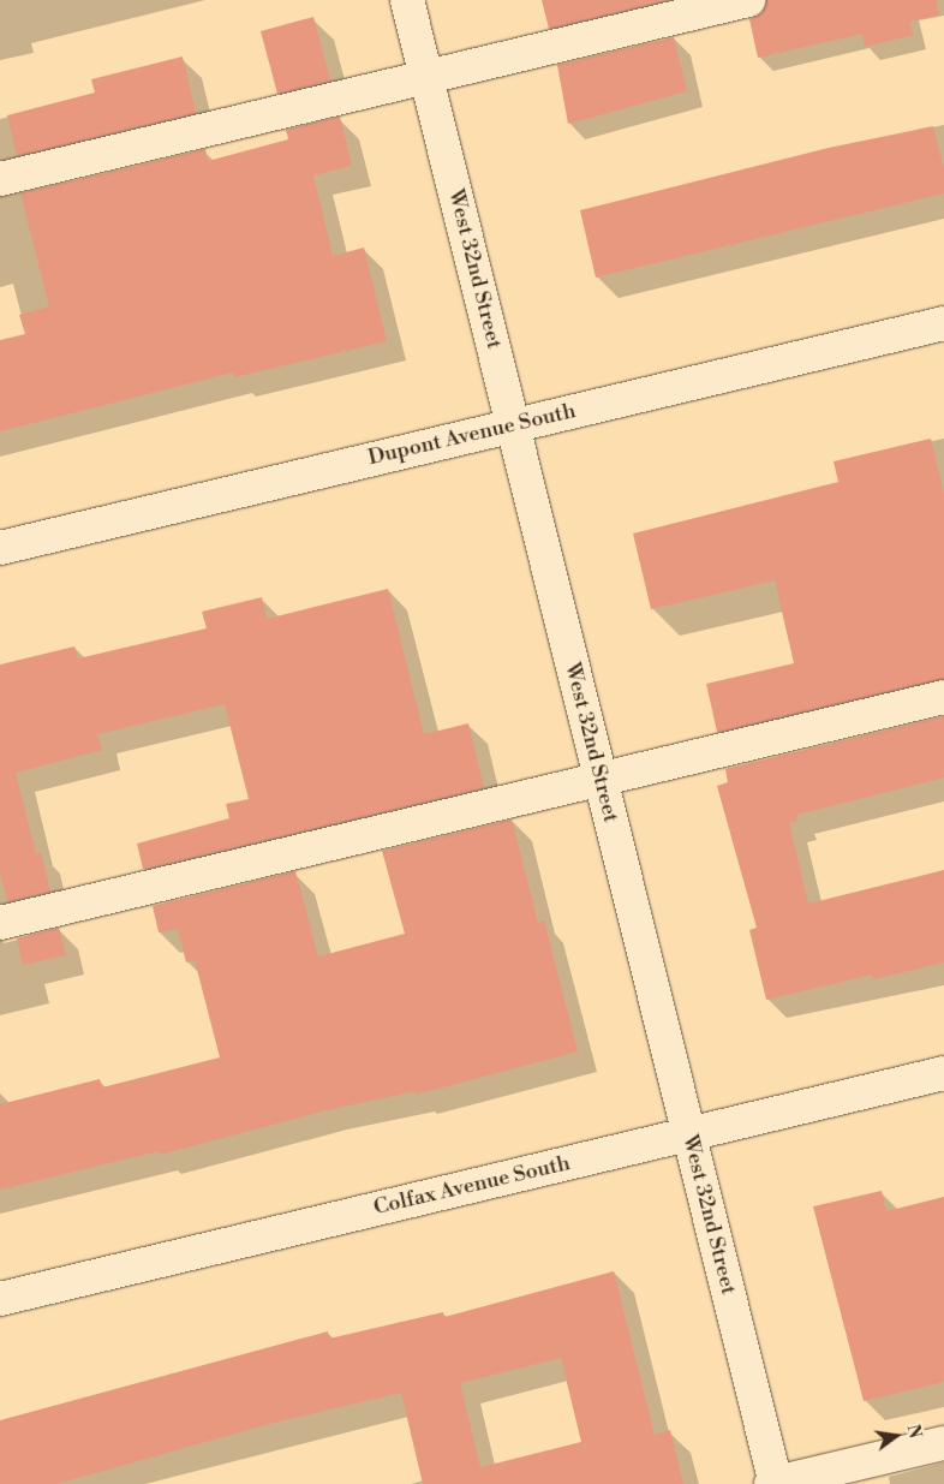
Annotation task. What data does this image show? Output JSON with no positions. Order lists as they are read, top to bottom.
{
  "streets": {
    "street": ["West 32nd Street", "Dupont Avenue South", "Colfax Avenue South"]
  },
  "crossings": [
    ["West 32nd Street", "Dupont Avenue South"],
    ["West 32nd Street", "Colfax Avenue South"]
  ],
  "north": "right"
}
